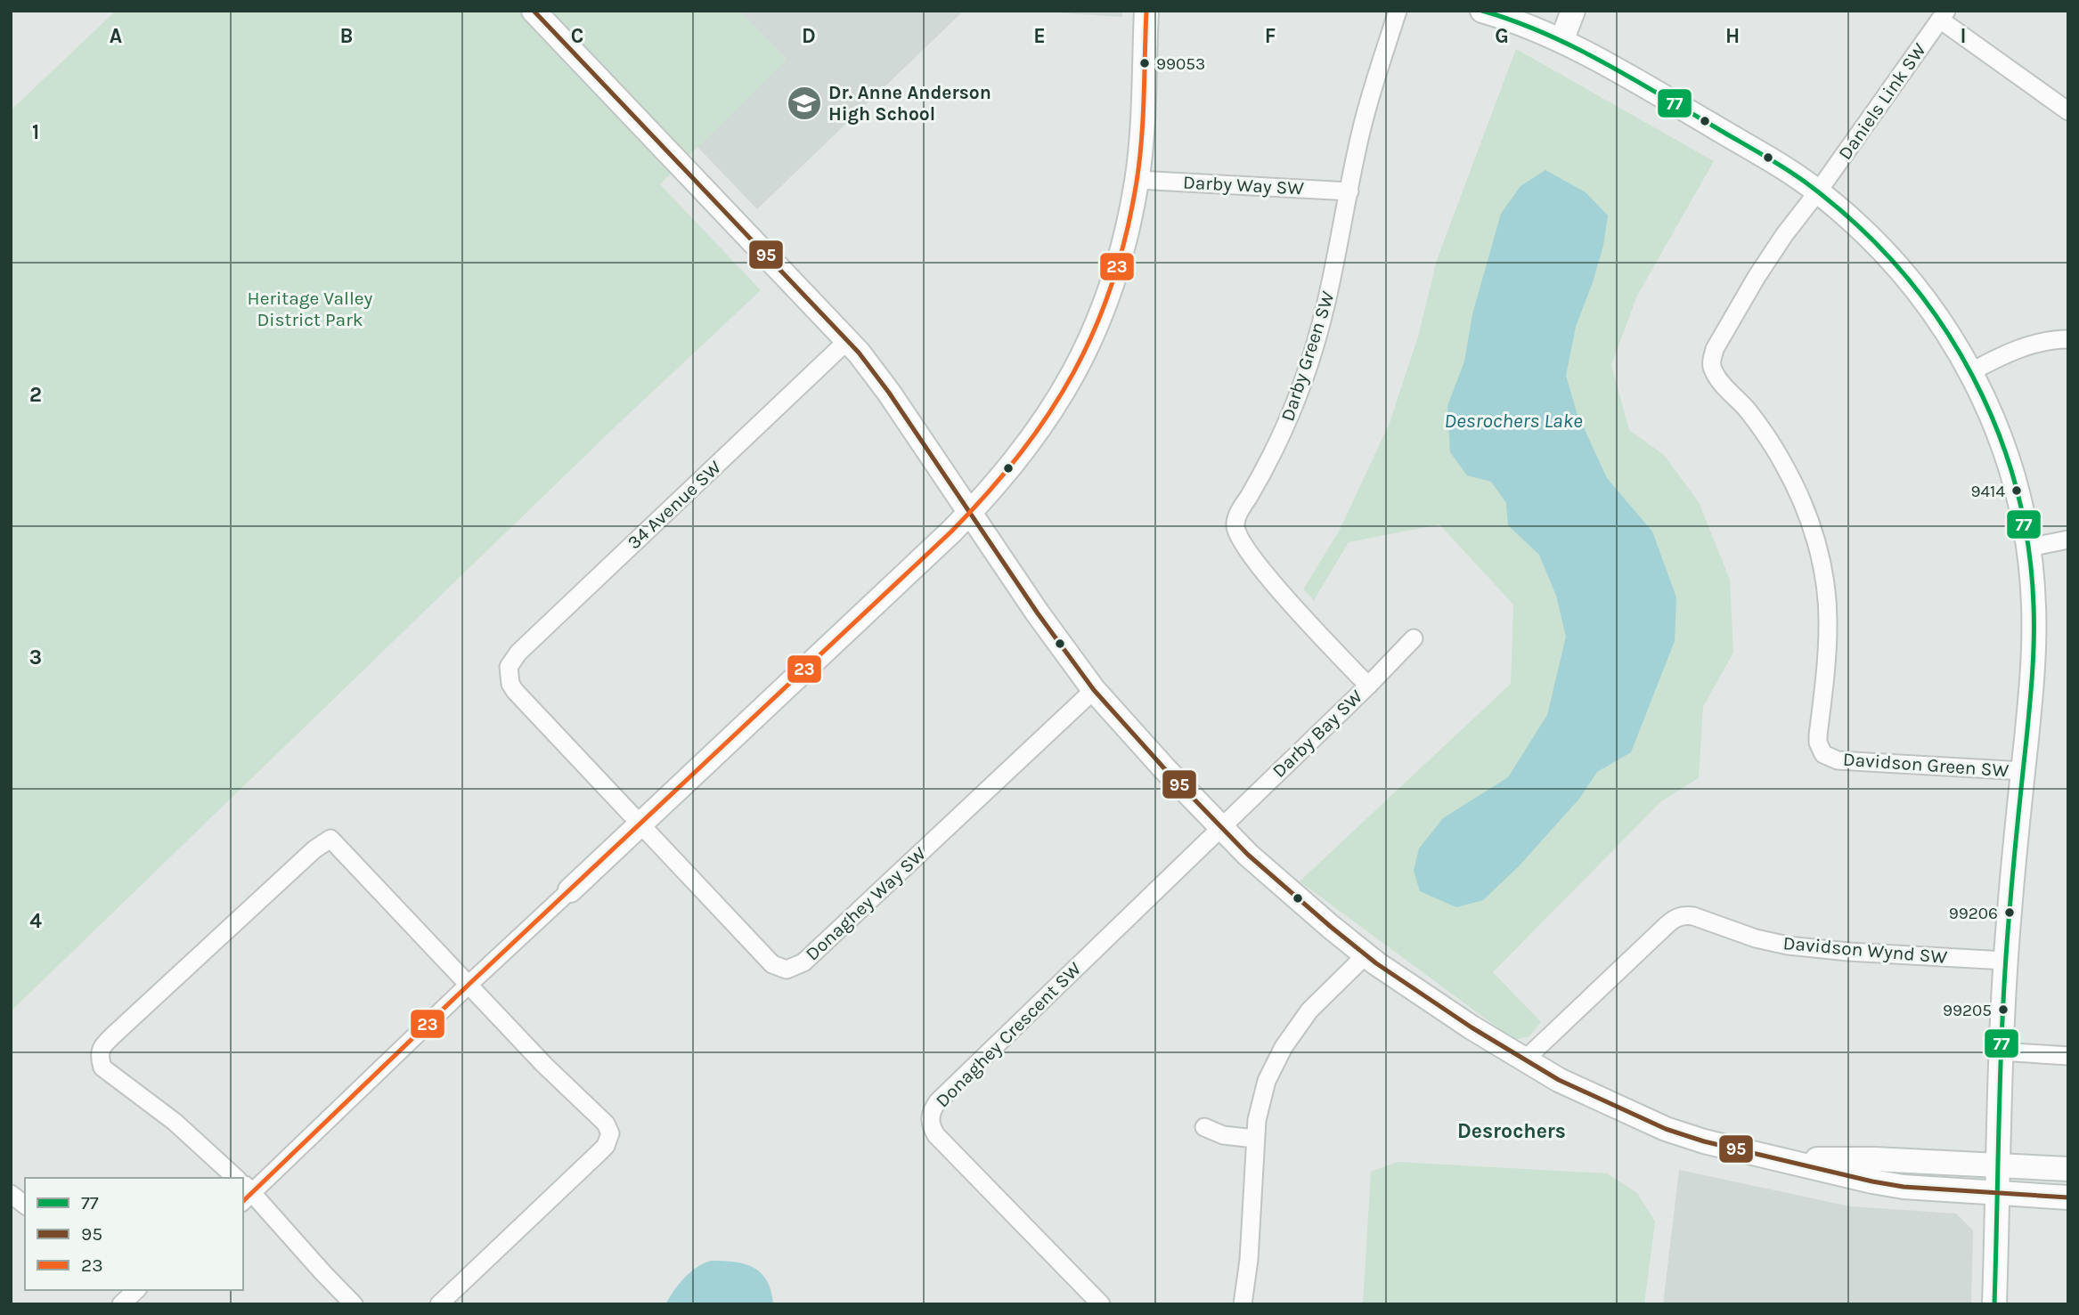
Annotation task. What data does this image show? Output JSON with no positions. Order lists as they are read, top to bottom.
{
  "streets": {
    "street": [
      "Daniels Link SW",
      "Darby Way SW",
      "Darby Green SW",
      "34 Avenue SW",
      "Darby Bay SW",
      "Davidson Green SW",
      "Donaghey Way SW",
      "Davidson Wynd SW",
      "Donaghey Crescent SW"
    ]
  },
  "crossings": [
    ["Daniels Link SW", "Davidson Green SW"],
    ["Darby Way SW", "Darby Green SW"],
    ["Darby Green SW", "Darby Bay SW"],
    ["34 Avenue SW", "Donaghey Way SW"],
    ["Darby Bay SW", "Donaghey Crescent SW"]
  ],
  "districts": ["Desrochers"],
  "water": ["Desrochers Lake"],
  "parks": ["Heritage Valley District Park"],
  "places": {
    "other": [
      "99053",
      "9414",
      "99206",
      "99205"
    ],
    "school or university": ["Dr. Anne Anderson High School"]
  },
  "lines": ["transit line 77", "transit line 95", "transit line 23"],
  "legend": ["77", "95", "23"],
  "grid": {
    "columns": [
      "A",
      "B",
      "C",
      "D",
      "E",
      "F",
      "G",
      "H",
      "I"
    ],
    "rows": [
      "1",
      "2",
      "3",
      "4"
    ]
  }
}
